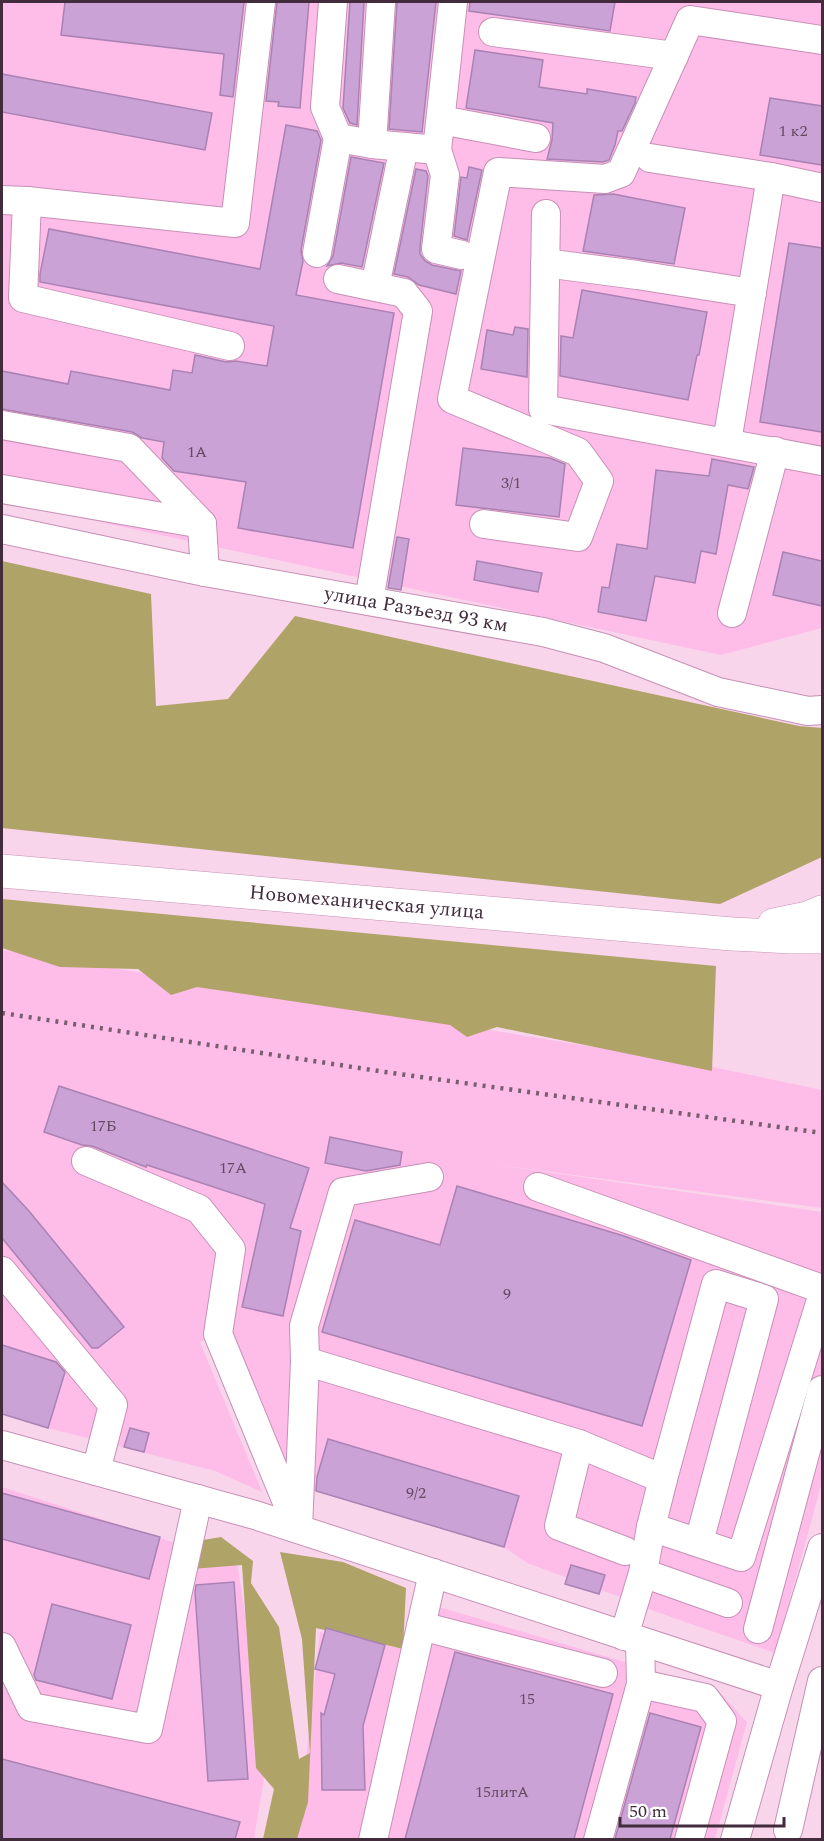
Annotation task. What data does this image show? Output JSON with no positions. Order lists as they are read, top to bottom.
{
  "streets": {
    "main road": ["Новомеханическая улица"],
    "street": ["улица Разъезд 93 км"]
  },
  "house_numbers": [
    "1 к2",
    "1А",
    "3/1",
    "17Б",
    "17А",
    "9",
    "9/2",
    "15",
    "15литА"
  ],
  "scale_bar": "50 m"
}
